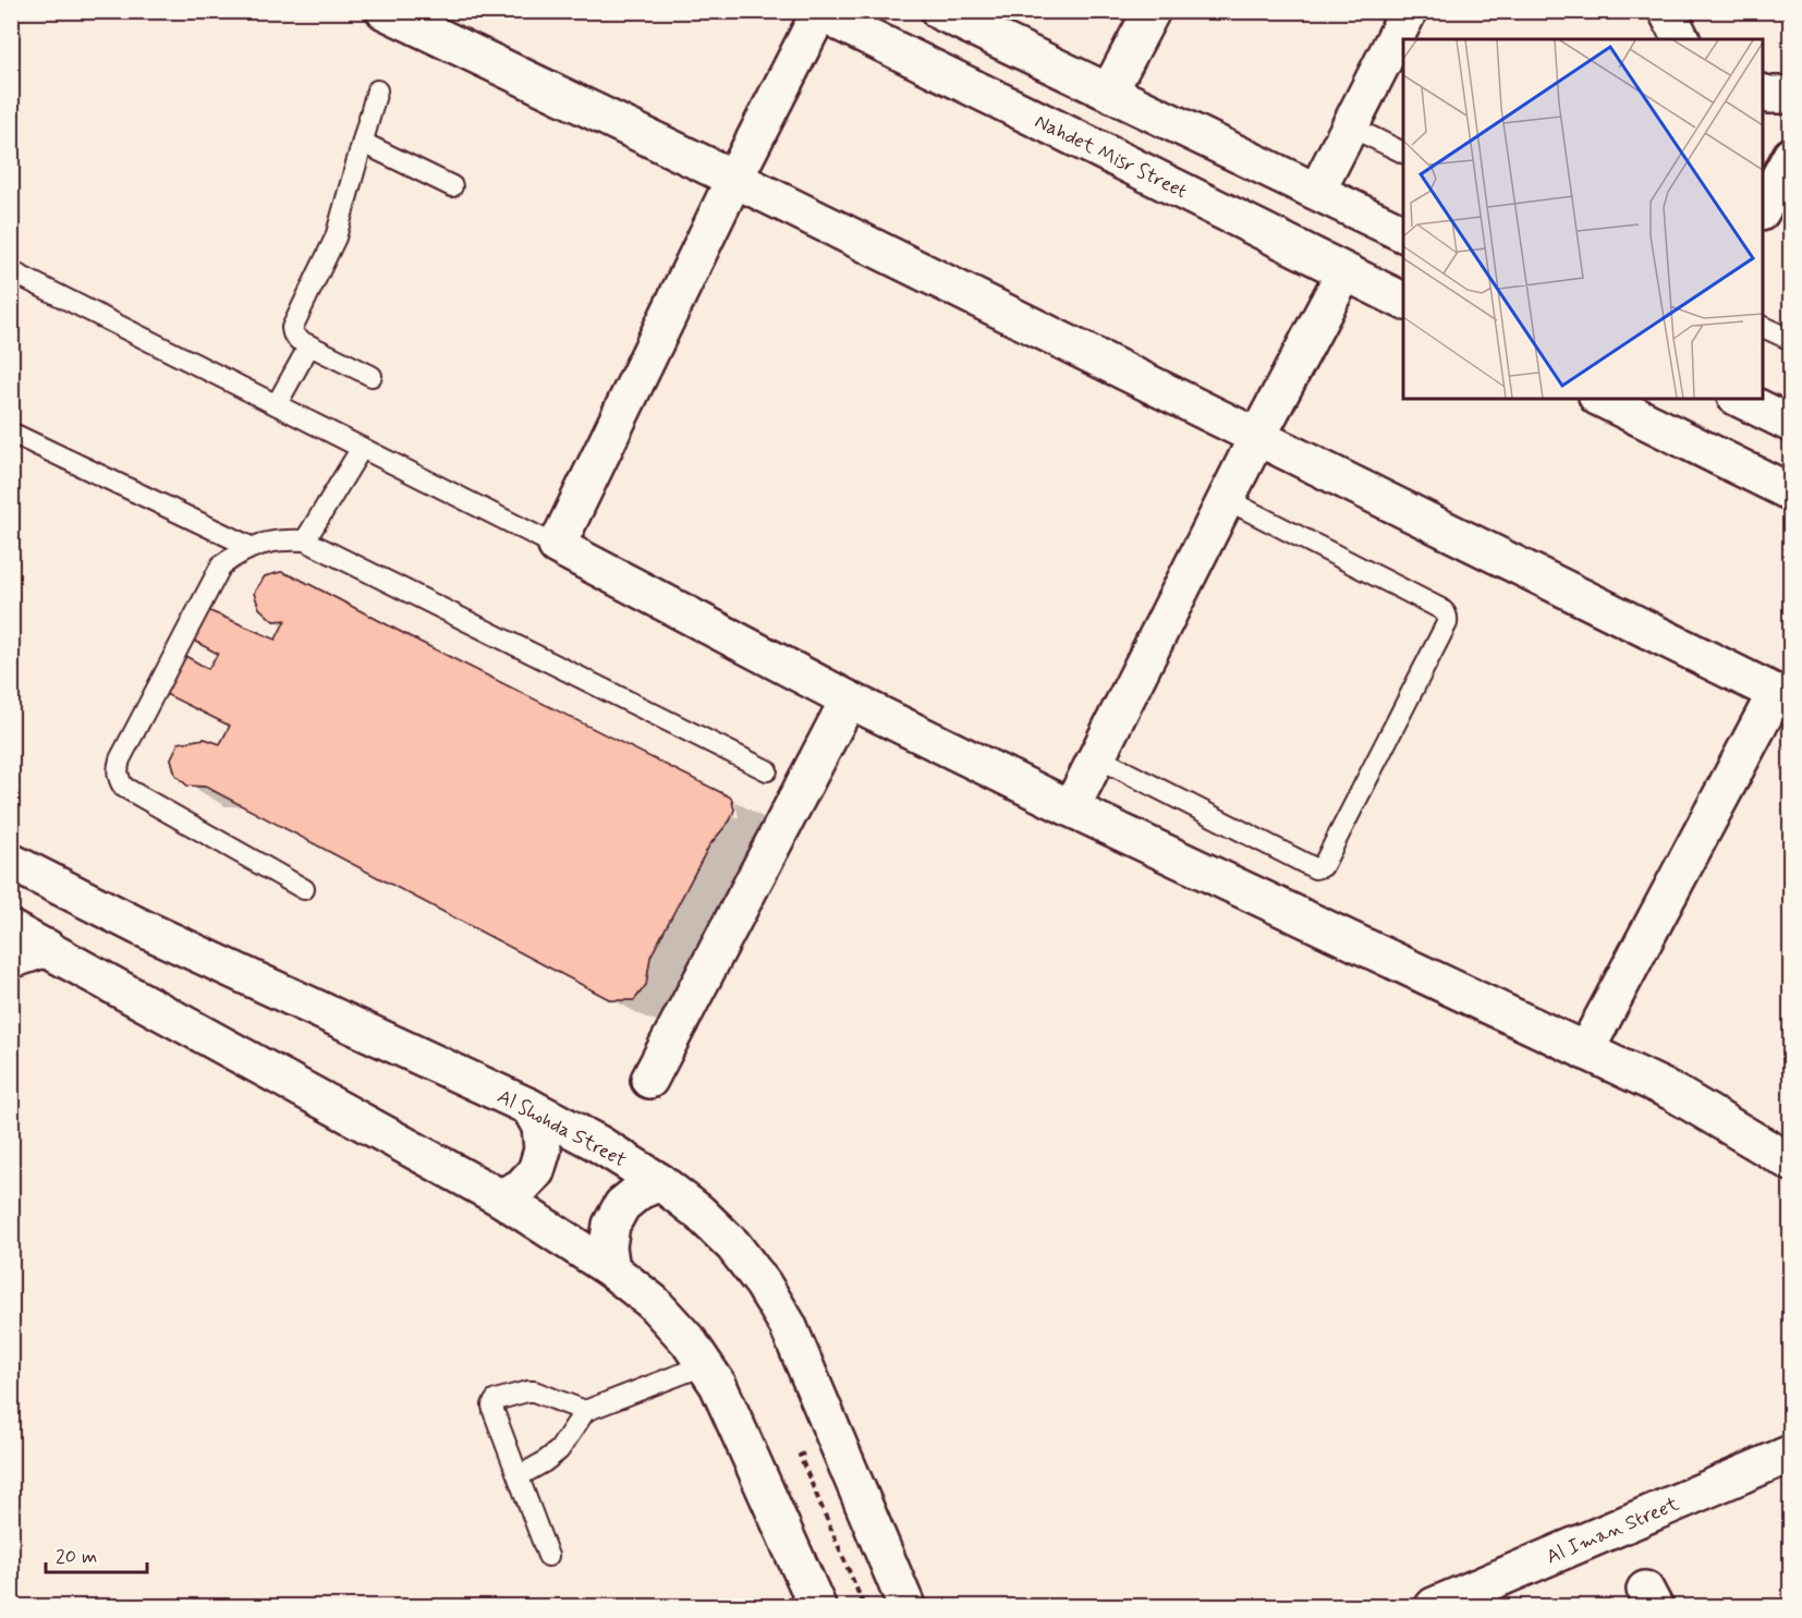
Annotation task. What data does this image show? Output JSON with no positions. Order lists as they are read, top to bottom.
{
  "streets": {
    "main road": ["Nahdet Misr Street", "Al Shohda Street", "Al Iman Street"]
  },
  "scale_bar": "20 m"
}
